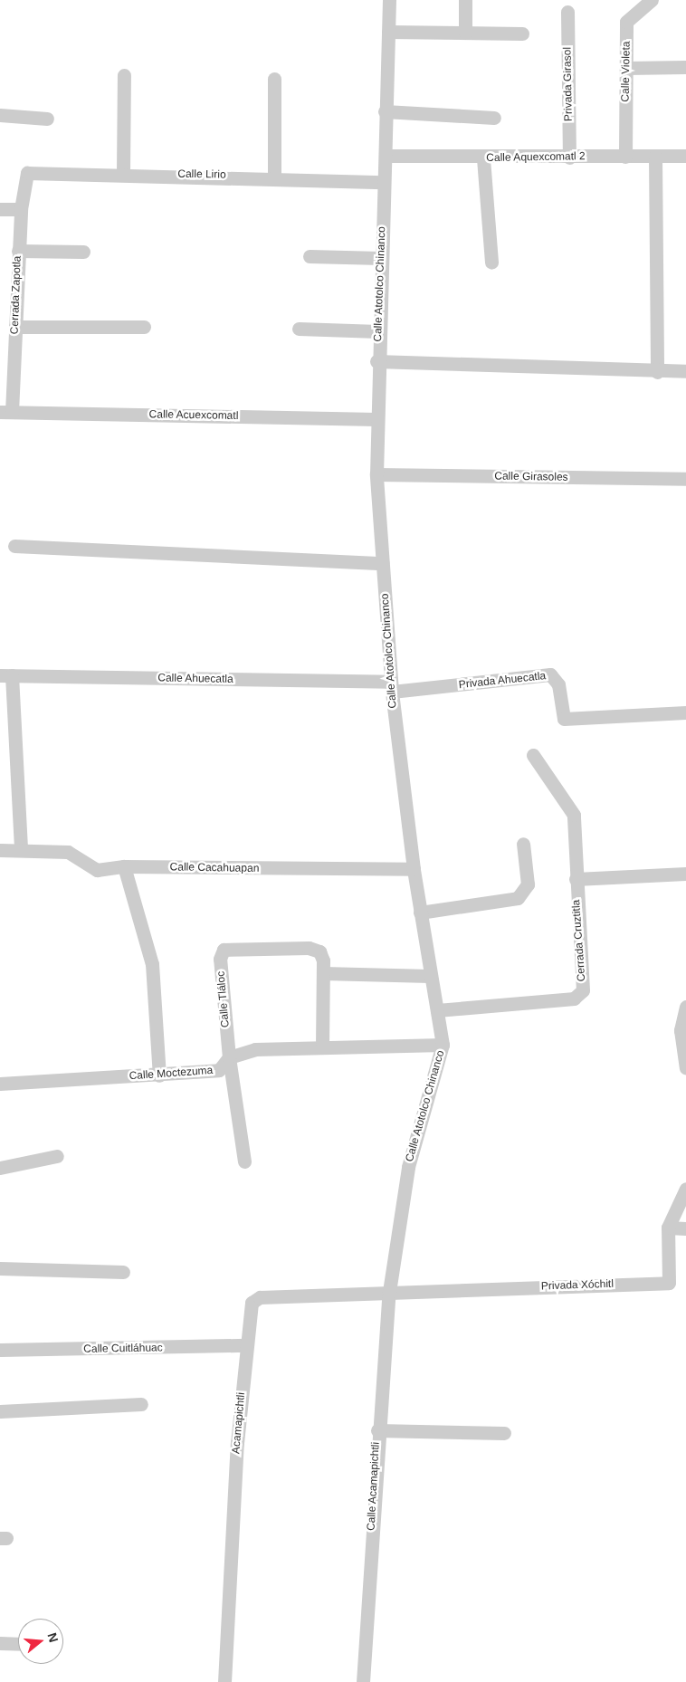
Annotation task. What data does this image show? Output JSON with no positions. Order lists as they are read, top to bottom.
{
  "streets": {
    "street": [
      "Calle Violeta",
      "Privada Girasol",
      "Calle Aquexcomatl 2",
      "Calle Lirio",
      "Calle Atotolco Chinanco",
      "Cerrada Zapotla",
      "Calle Acuexcomatl",
      "Calle Girasoles",
      "Calle Ahuecatla",
      "Privada Ahuecatla",
      "Calle Cacahuapan",
      "Cerrada Cruztitla",
      "Calle Tláloc",
      "Calle Moctezuma",
      "Privada Xóchitl",
      "Calle Cuitláhuac",
      "Acamapichtli",
      "Calle Acamapichtli"
    ]
  },
  "crossings": [
    ["Calle Violeta", "Calle Aquexcomatl 2"],
    ["Privada Girasol", "Calle Aquexcomatl 2"],
    ["Calle Aquexcomatl 2", "Calle Atotolco Chinanco"],
    ["Calle Lirio", "Calle Atotolco Chinanco"],
    ["Calle Lirio", "Cerrada Zapotla"],
    ["Calle Atotolco Chinanco", "Calle Acuexcomatl"],
    ["Calle Atotolco Chinanco", "Calle Girasoles"],
    ["Calle Atotolco Chinanco", "Calle Ahuecatla"],
    ["Calle Atotolco Chinanco", "Privada Ahuecatla"],
    ["Calle Atotolco Chinanco", "Calle Cacahuapan"],
    ["Calle Atotolco Chinanco", "Cerrada Cruztitla"],
    ["Calle Atotolco Chinanco", "Calle Moctezuma"],
    ["Calle Atotolco Chinanco", "Privada Xóchitl"],
    ["Calle Atotolco Chinanco", "Acamapichtli"],
    ["Calle Atotolco Chinanco", "Calle Acamapichtli"],
    ["Cerrada Zapotla", "Calle Acuexcomatl"],
    ["Calle Ahuecatla", "Privada Ahuecatla"],
    ["Calle Tláloc", "Calle Moctezuma"],
    ["Privada Xóchitl", "Acamapichtli"],
    ["Privada Xóchitl", "Calle Acamapichtli"],
    ["Calle Cuitláhuac", "Acamapichtli"],
    ["Acamapichtli", "Calle Acamapichtli"]
  ],
  "north": "right"
}
